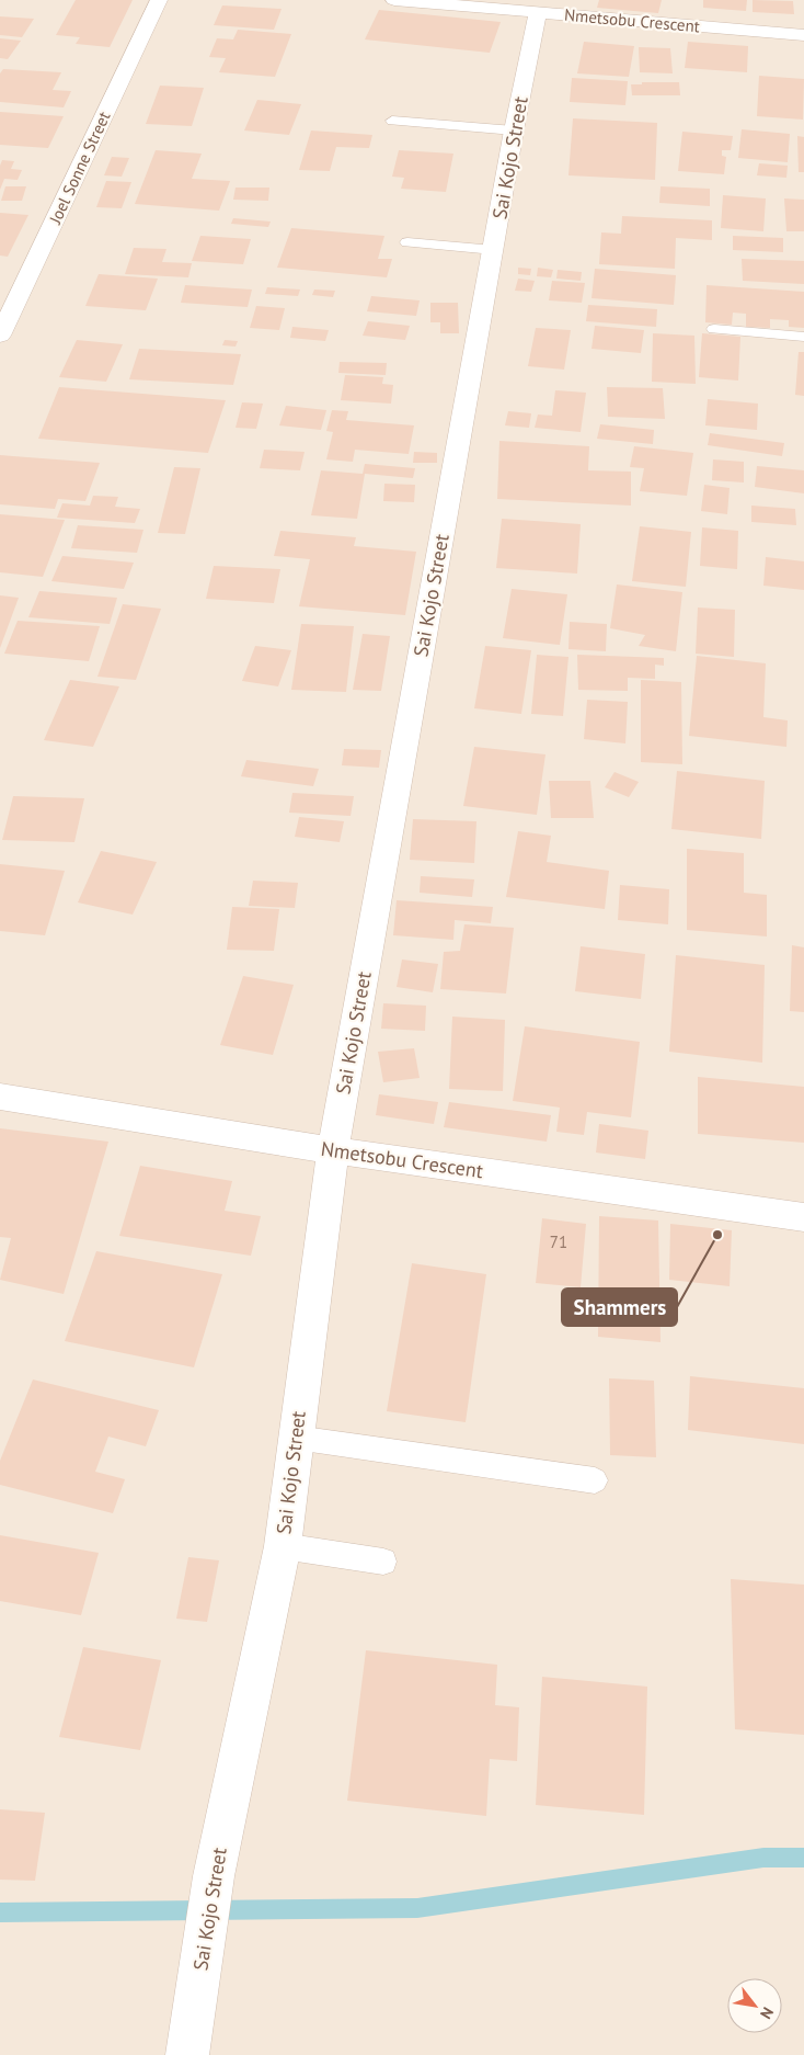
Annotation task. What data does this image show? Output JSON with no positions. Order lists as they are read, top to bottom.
{
  "streets": {
    "street": ["Nmetsobu Crescent", "Sai Kojo Street", "Joel Sonne Street"]
  },
  "crossings": [
    ["Nmetsobu Crescent", "Sai Kojo Street"]
  ],
  "places": ["Shammers"],
  "house_numbers": ["71"],
  "north": "bottom right"
}
